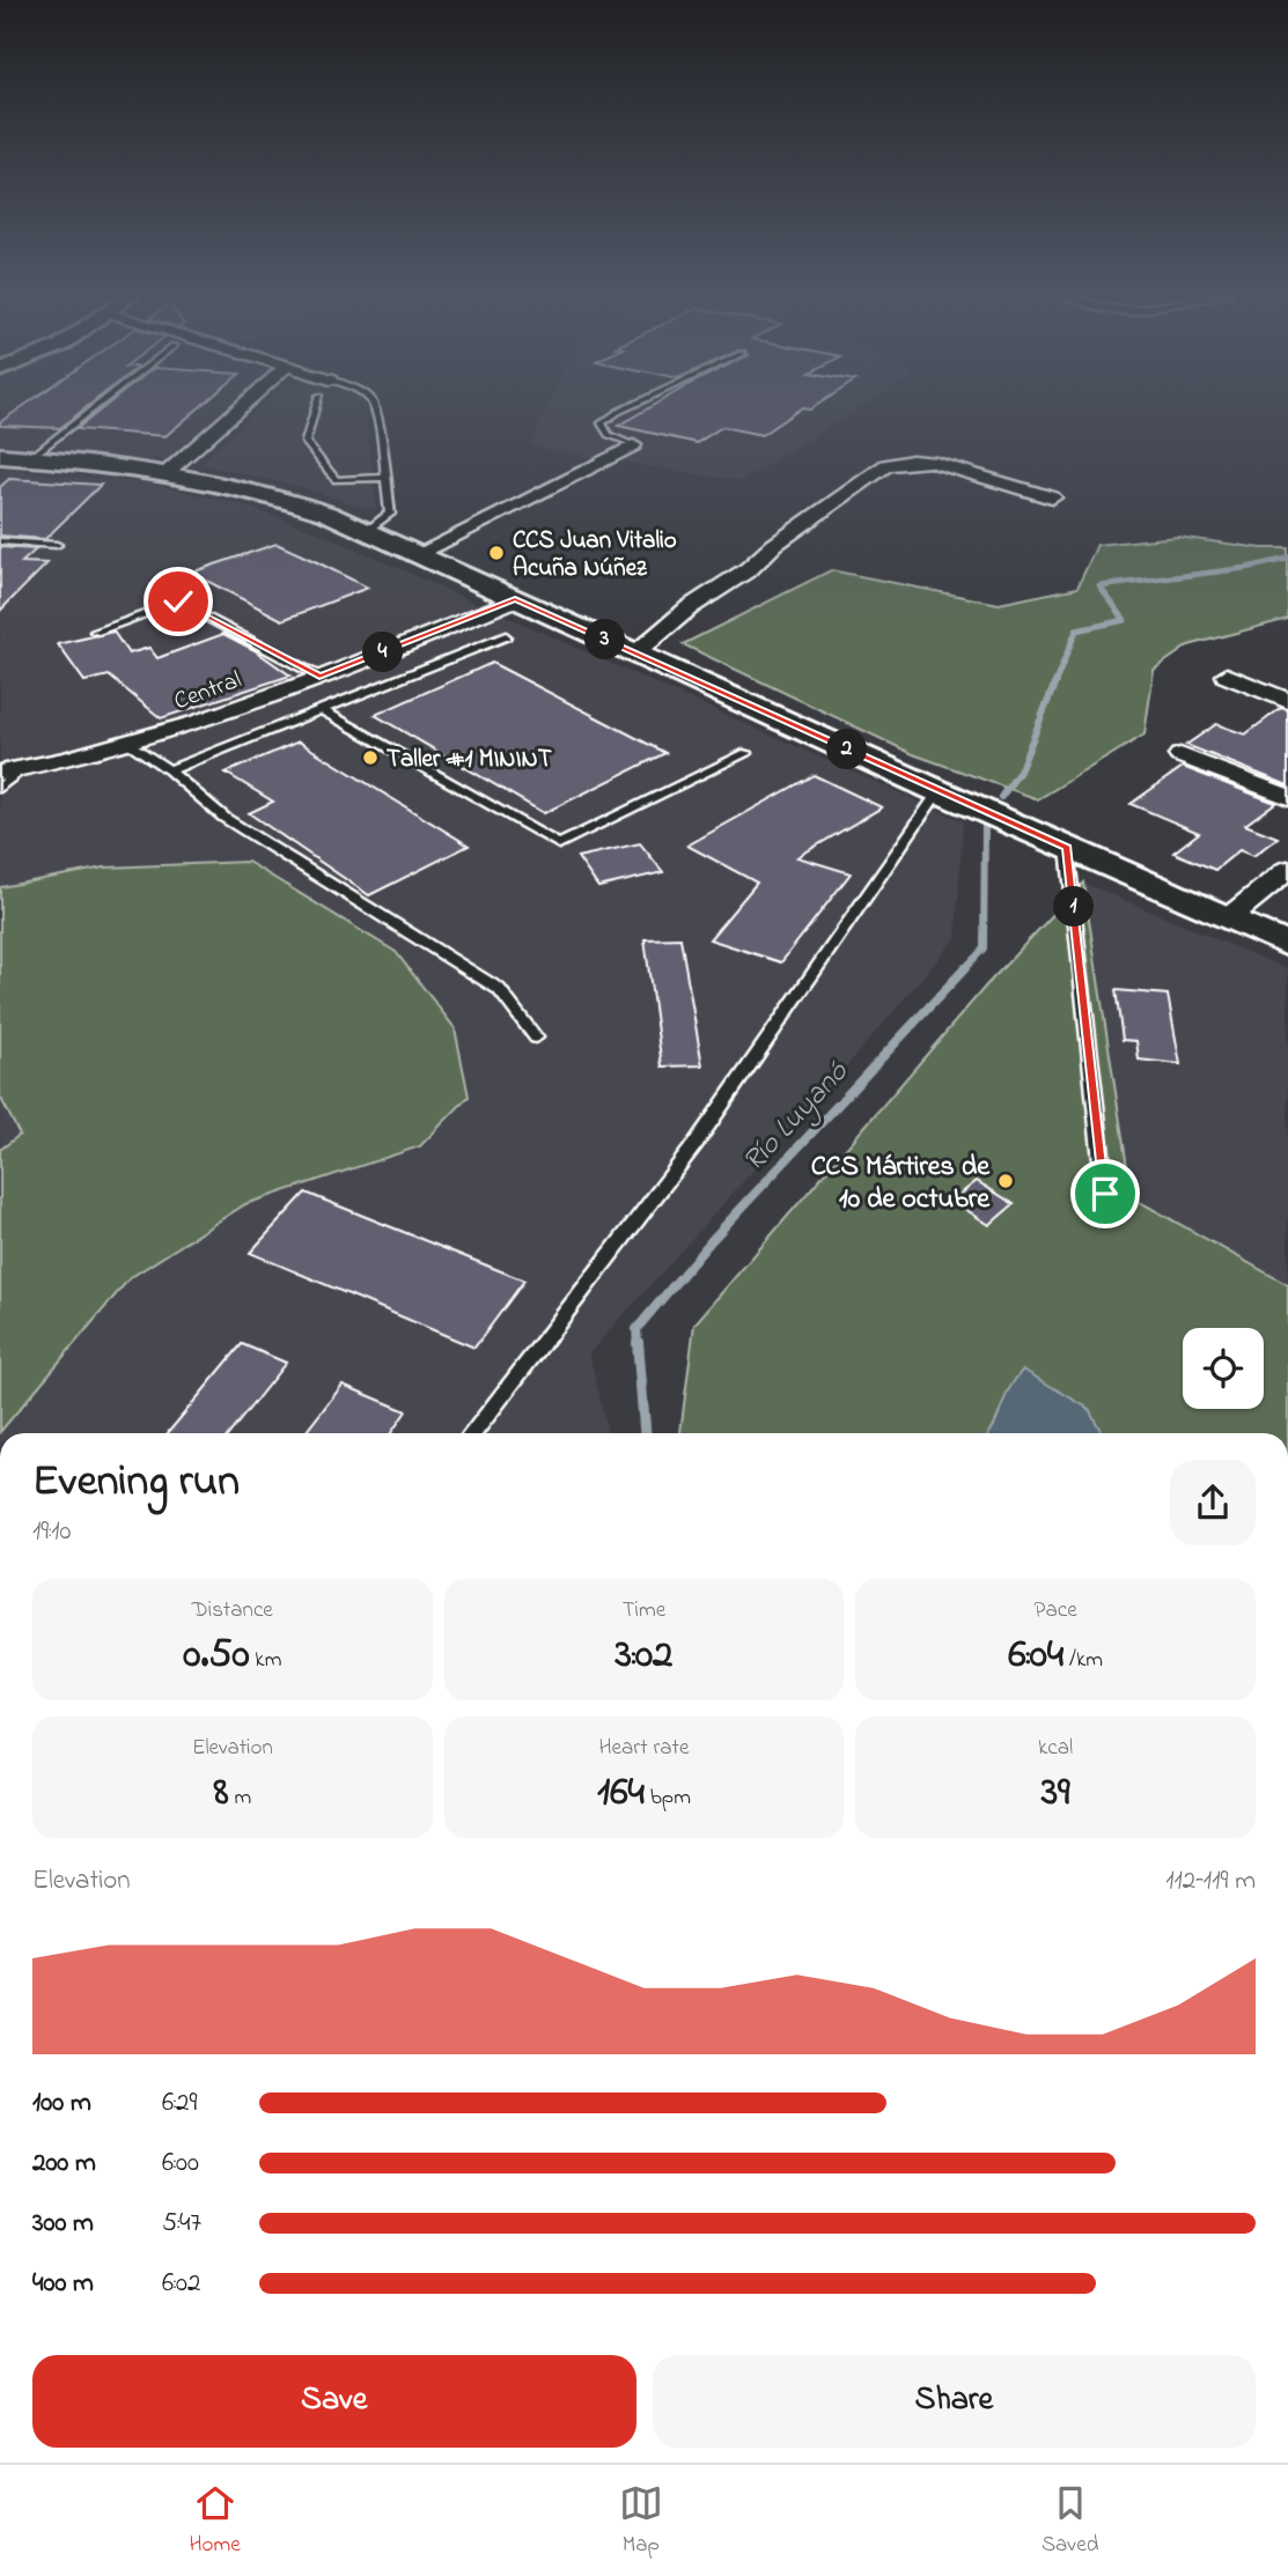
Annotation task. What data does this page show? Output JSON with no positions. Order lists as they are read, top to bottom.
{
  "streets": {
    "street": ["Central"]
  },
  "water": ["Río Luyanó"],
  "places": ["CCS Juan Vitalio Acuña Núñez", "Taller #1 MININT", "CCS Mártires de 10 de octubre"],
  "page": {
    "pins": [
      "3",
      "4",
      "2",
      "1"
    ],
    "heading": ["Evening run", "19:10"],
    "stats": [
      ["Distance", "0.50 km"],
      ["Time", "3:02"],
      ["Pace", "6:04 /km"],
      ["Elevation", "8 m"],
      ["Heart rate", "164 bpm"],
      ["kcal", "39"]
    ],
    "chart": ["Elevation", "112–119 m"],
    "list": [
      {
        "name": "100 m",
        "note": "6:29"
      },
      {
        "name": "200 m",
        "note": "6:00"
      },
      {
        "name": "300 m",
        "note": "5:47"
      },
      {
        "name": "400 m",
        "note": "6:02"
      }
    ],
    "buttons": ["Save", "Share"],
    "tabs": ["Home", "Map", "Saved"]
  }
}
